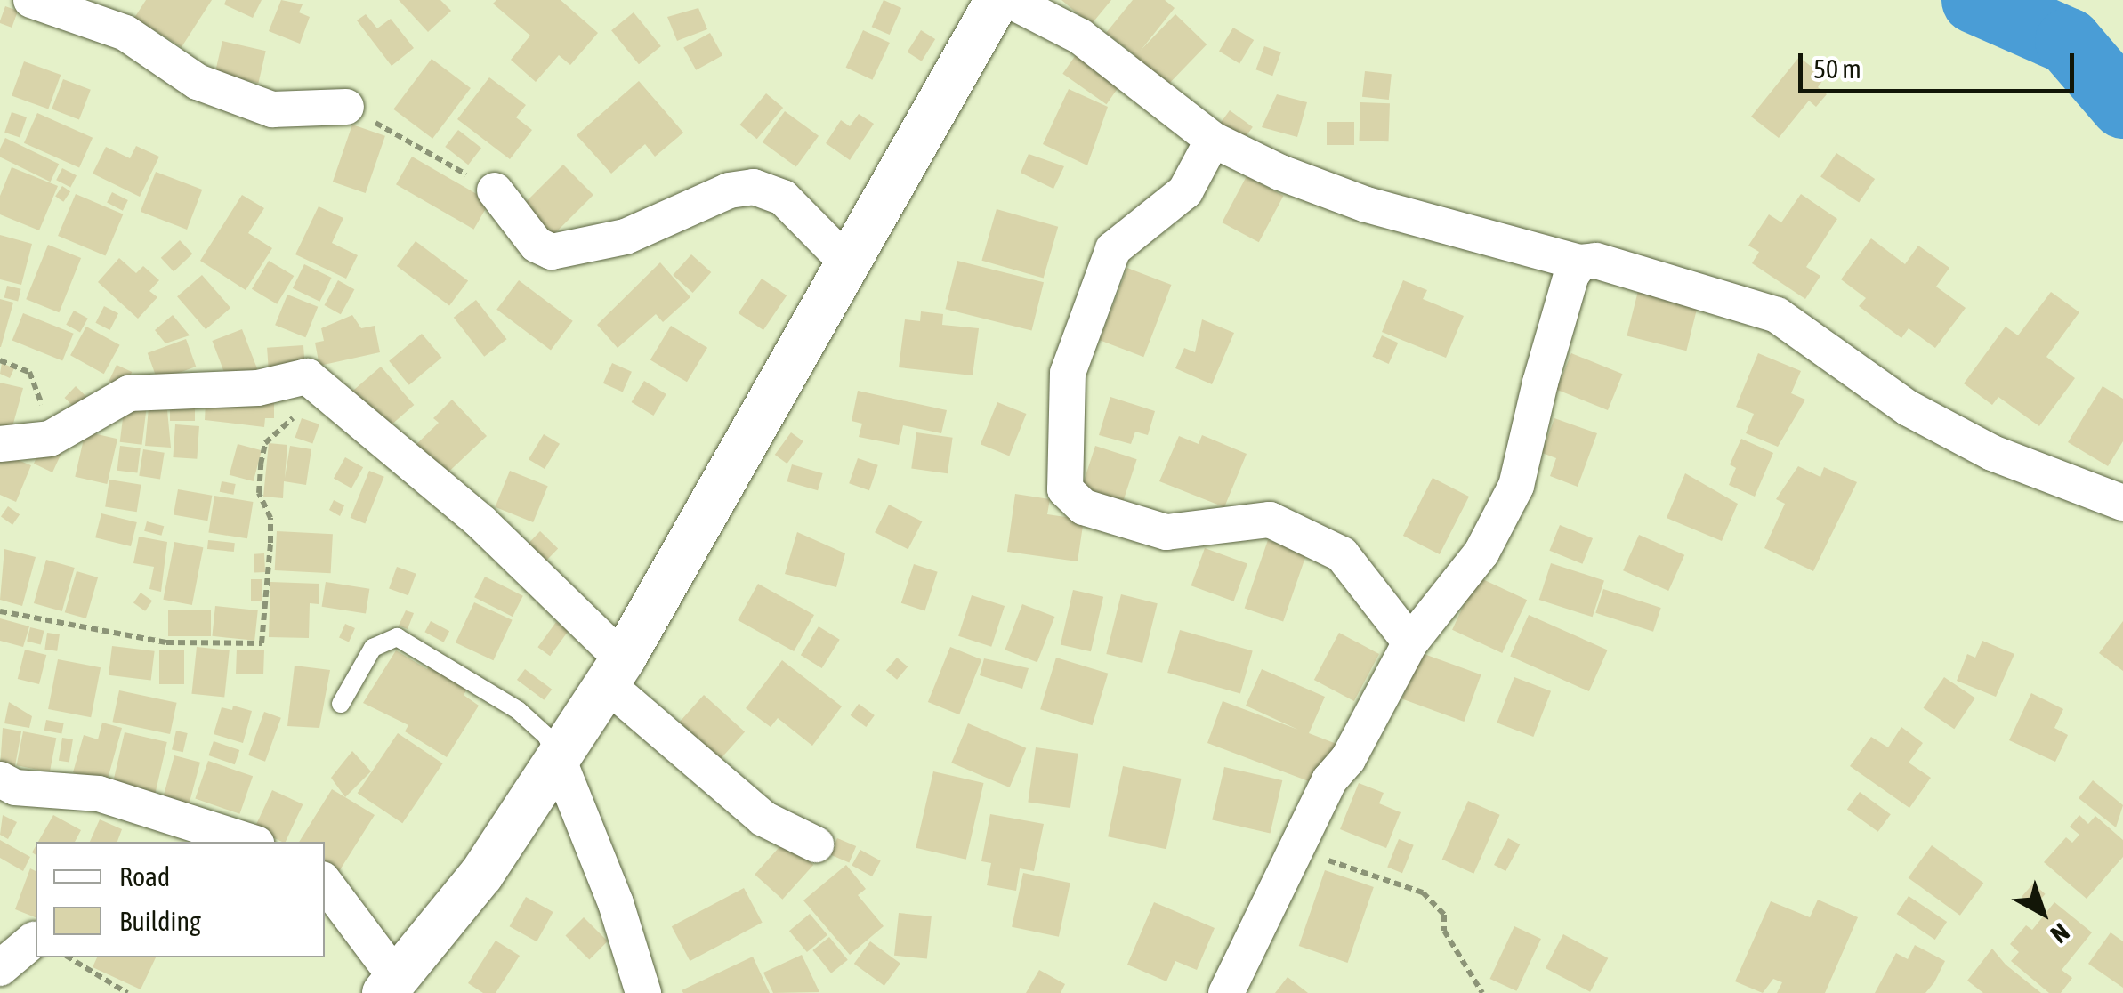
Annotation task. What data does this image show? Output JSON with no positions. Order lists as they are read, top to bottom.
{
  "legend": ["Road", "Building"],
  "scale_bar": "50 m",
  "north": "bottom right"
}
